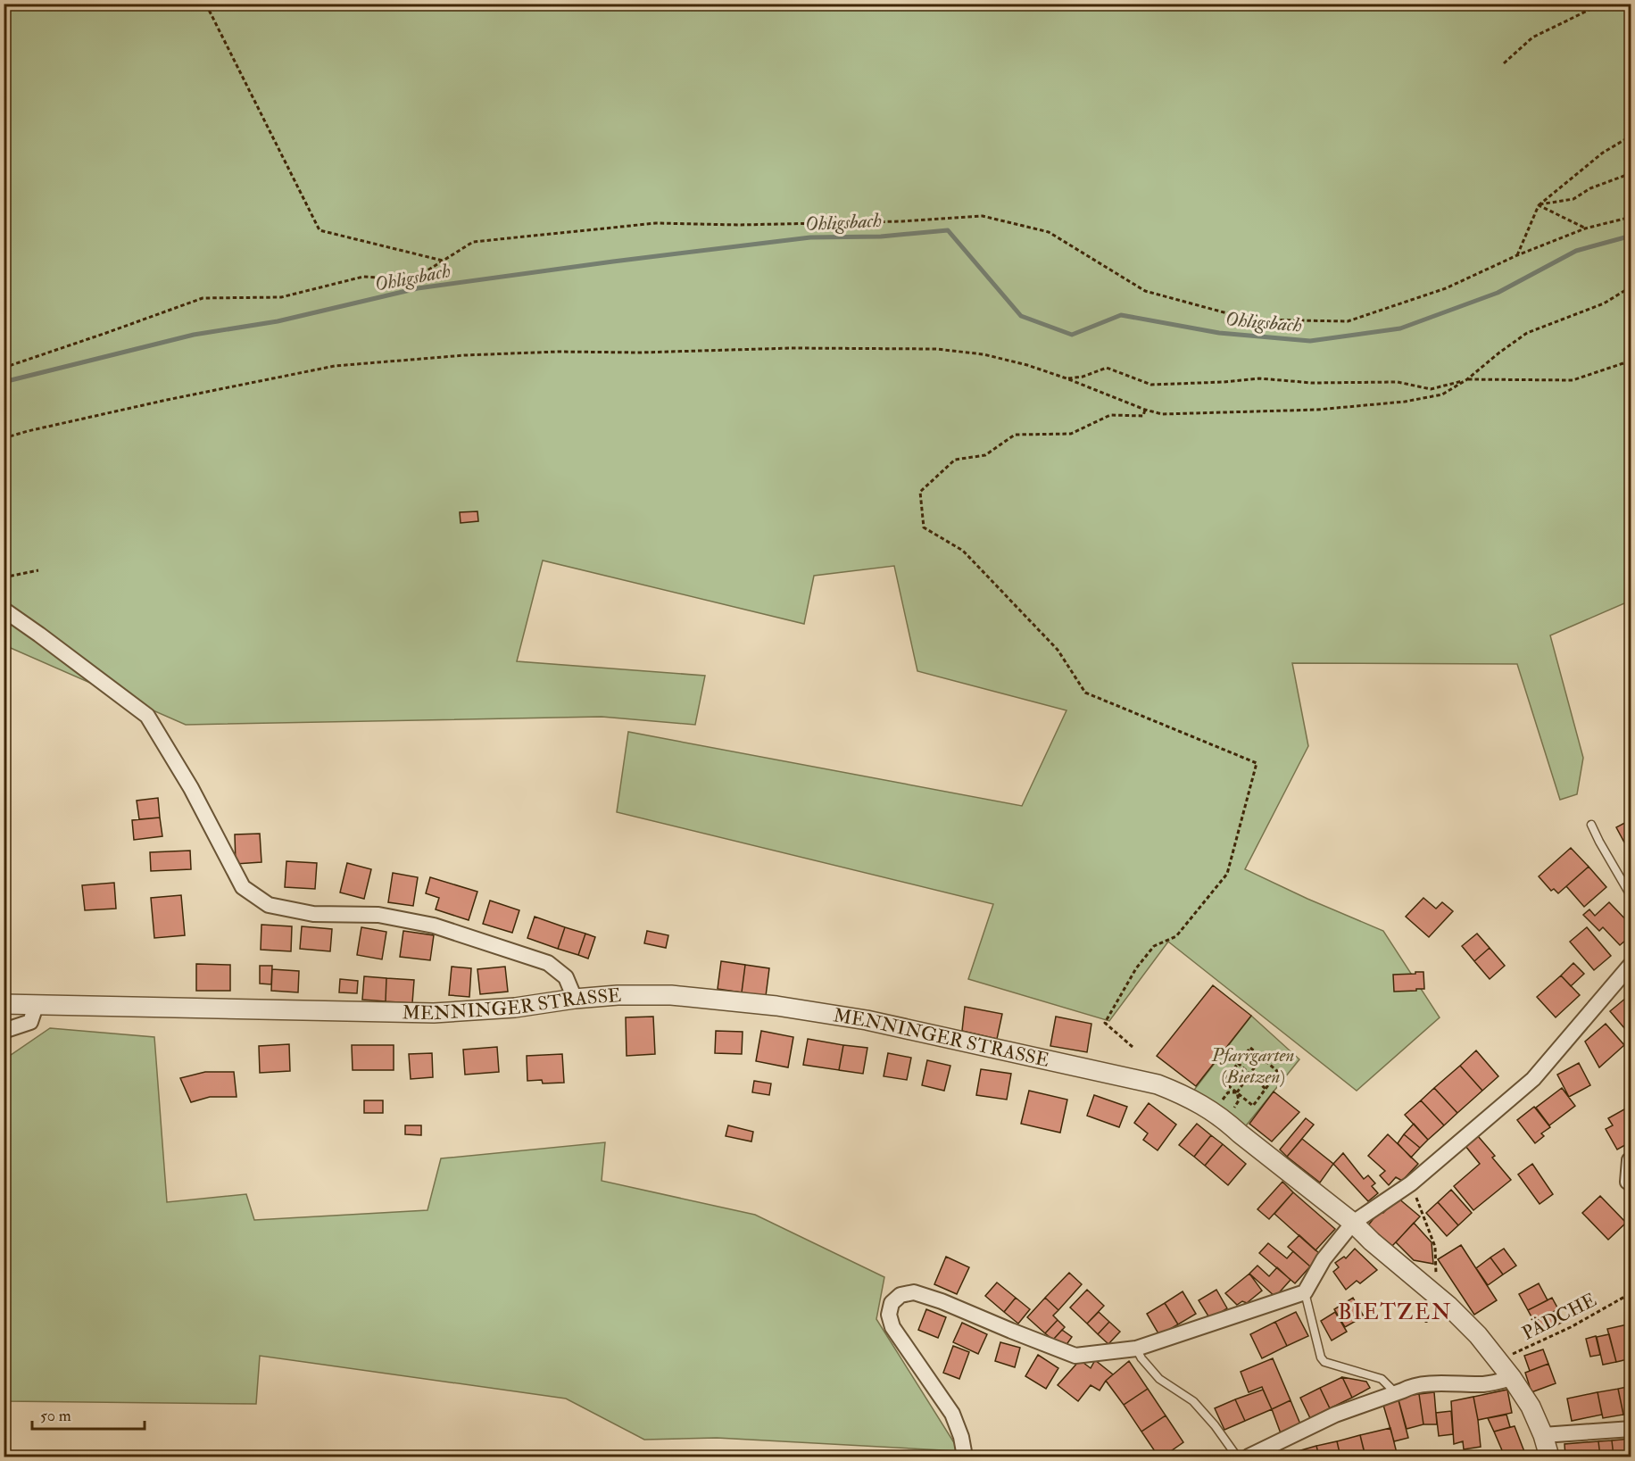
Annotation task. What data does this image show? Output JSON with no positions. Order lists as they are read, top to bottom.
{
  "streets": {
    "street": ["MENNINGER STRASSE"],
    "path": ["PÄDCHE"]
  },
  "crossings": [
    ["MENNINGER STRASSE", "PÄDCHE"]
  ],
  "districts": ["BIETZEN"],
  "water": ["Ohligsbach"],
  "parks": ["Pfarrgarten (Bietzen)"],
  "scale_bar": "50 m"
}
